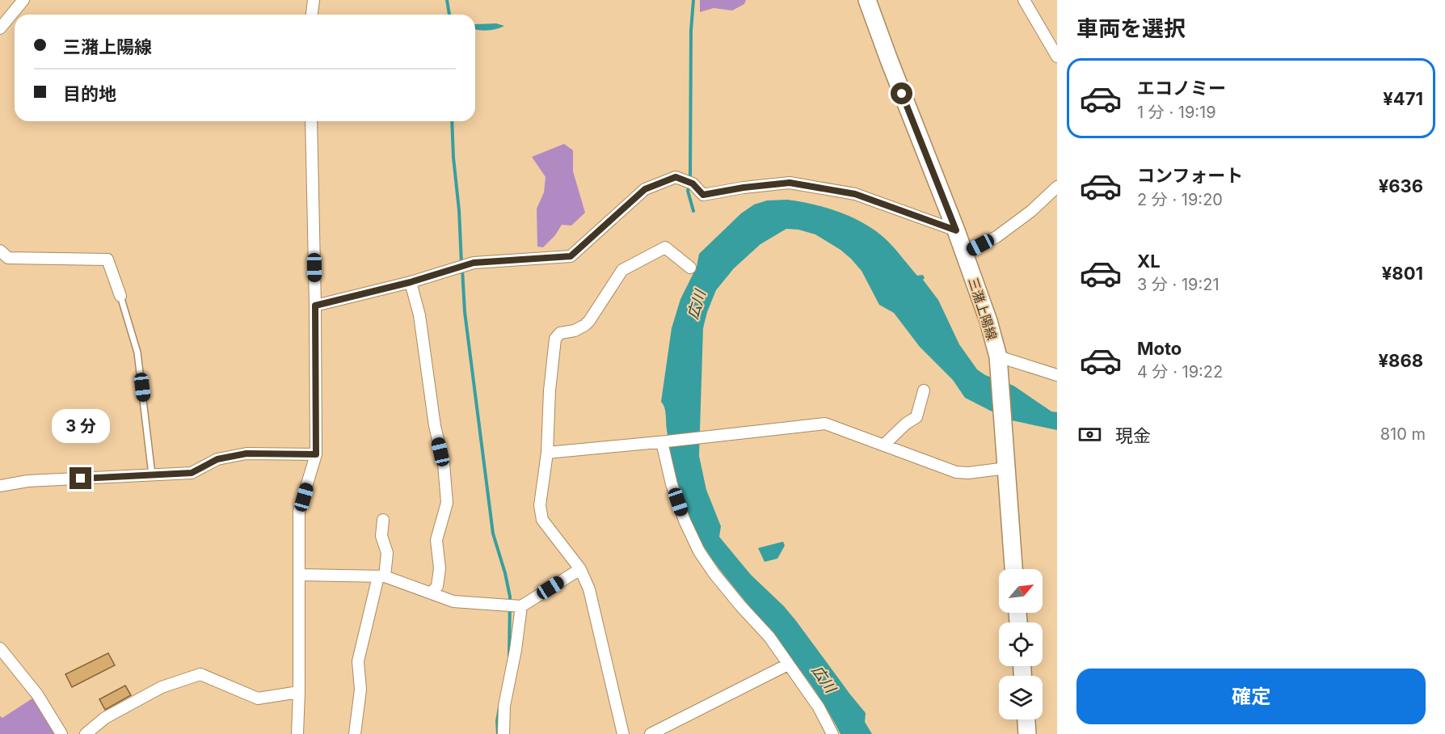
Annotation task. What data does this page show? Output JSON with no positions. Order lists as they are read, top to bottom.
{
  "streets": {
    "main road": ["三潴上陽線"]
  },
  "water": ["広川"],
  "north": "top right",
  "page": {
    "heading": "車両を選択",
    "banner": ["三潴上陽線", "目的地"],
    "list": [
      {
        "name": "エコノミー",
        "note": "1 分 · 19:19",
        "value": "¥471"
      },
      {
        "name": "コンフォート",
        "note": "2 分 · 19:20",
        "value": "¥636"
      },
      {
        "name": "XL",
        "note": "3 分 · 19:21",
        "value": "¥801"
      },
      {
        "name": "Moto",
        "note": "4 分 · 19:22",
        "value": "¥868"
      }
    ],
    "pay": ["現金", "810 m"],
    "bubble": "3 分",
    "buttons": "確定"
  }
}
